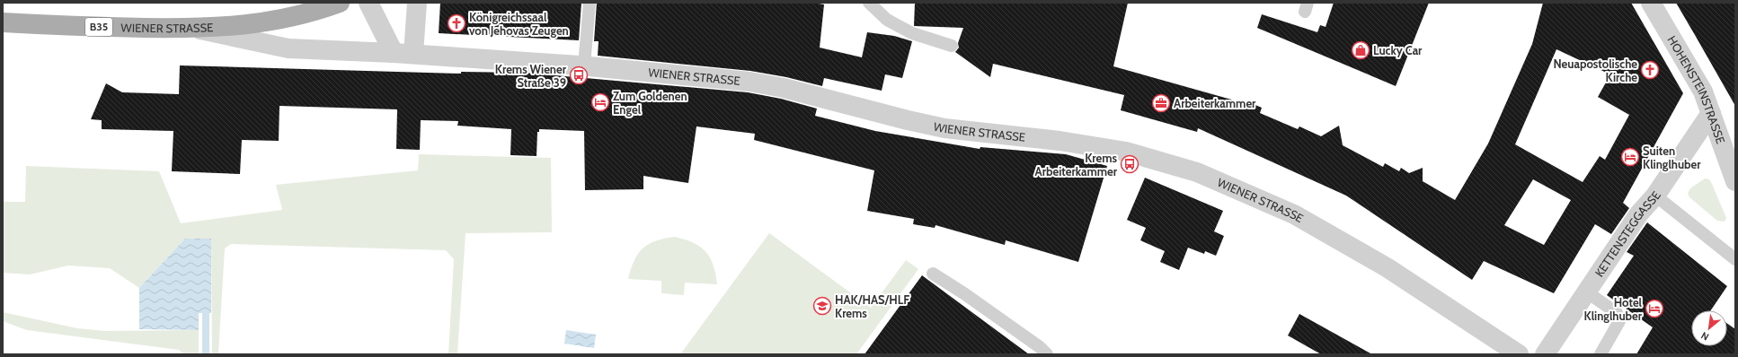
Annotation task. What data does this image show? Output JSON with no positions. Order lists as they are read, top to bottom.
{
  "streets": {
    "main road": ["B35", "WIENER STRASSE"],
    "street": ["HOHENSTEINSTRASSE", "KETTENSTEGGASSE"]
  },
  "crossings": [
    ["B35", "WIENER STRASSE"],
    ["HOHENSTEINSTRASSE", "KETTENSTEGGASSE"]
  ],
  "places": {
    "church": ["Königreichssaal von Jehovas Zeugen", "Neuapostolische Kirche"],
    "shop": ["Lucky Car"],
    "bus stop": ["Krems Wiener Straße 39", "Krems Arbeiterkammer"],
    "hotel": ["Zum Goldenen Engel", "Suiten Klinglhuber", "Hotel Klinglhuber"],
    "office": ["Arbeiterkammer"],
    "school or university": ["HAK/HAS/HLF Krems"]
  },
  "north": "bottom left"
}
